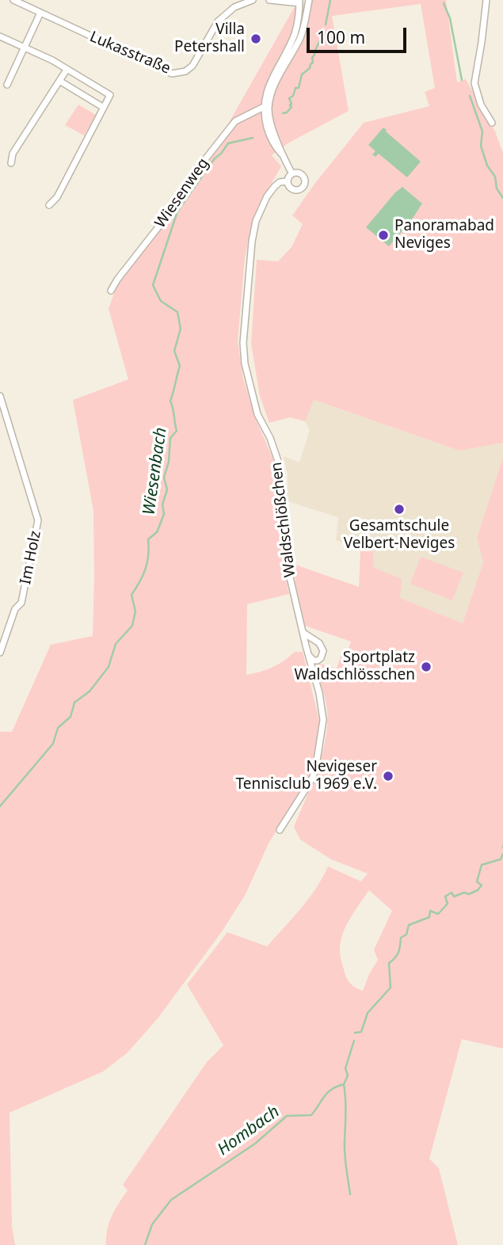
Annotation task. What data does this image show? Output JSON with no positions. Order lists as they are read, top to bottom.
{
  "streets": {
    "street": [
      "Lukasstraße",
      "Wiesenweg",
      "Waldschlößchen",
      "Im Holz"
    ]
  },
  "water": ["Wiesenbach", "Hombach"],
  "places": [
    "Villa Petershall",
    "Panoramabad Neviges",
    "Gesamtschule Velbert-Neviges",
    "Sportplatz Waldschlösschen",
    "Nevigeser Tennisclub 1969 e.V."
  ],
  "scale_bar": "100 m"
}
